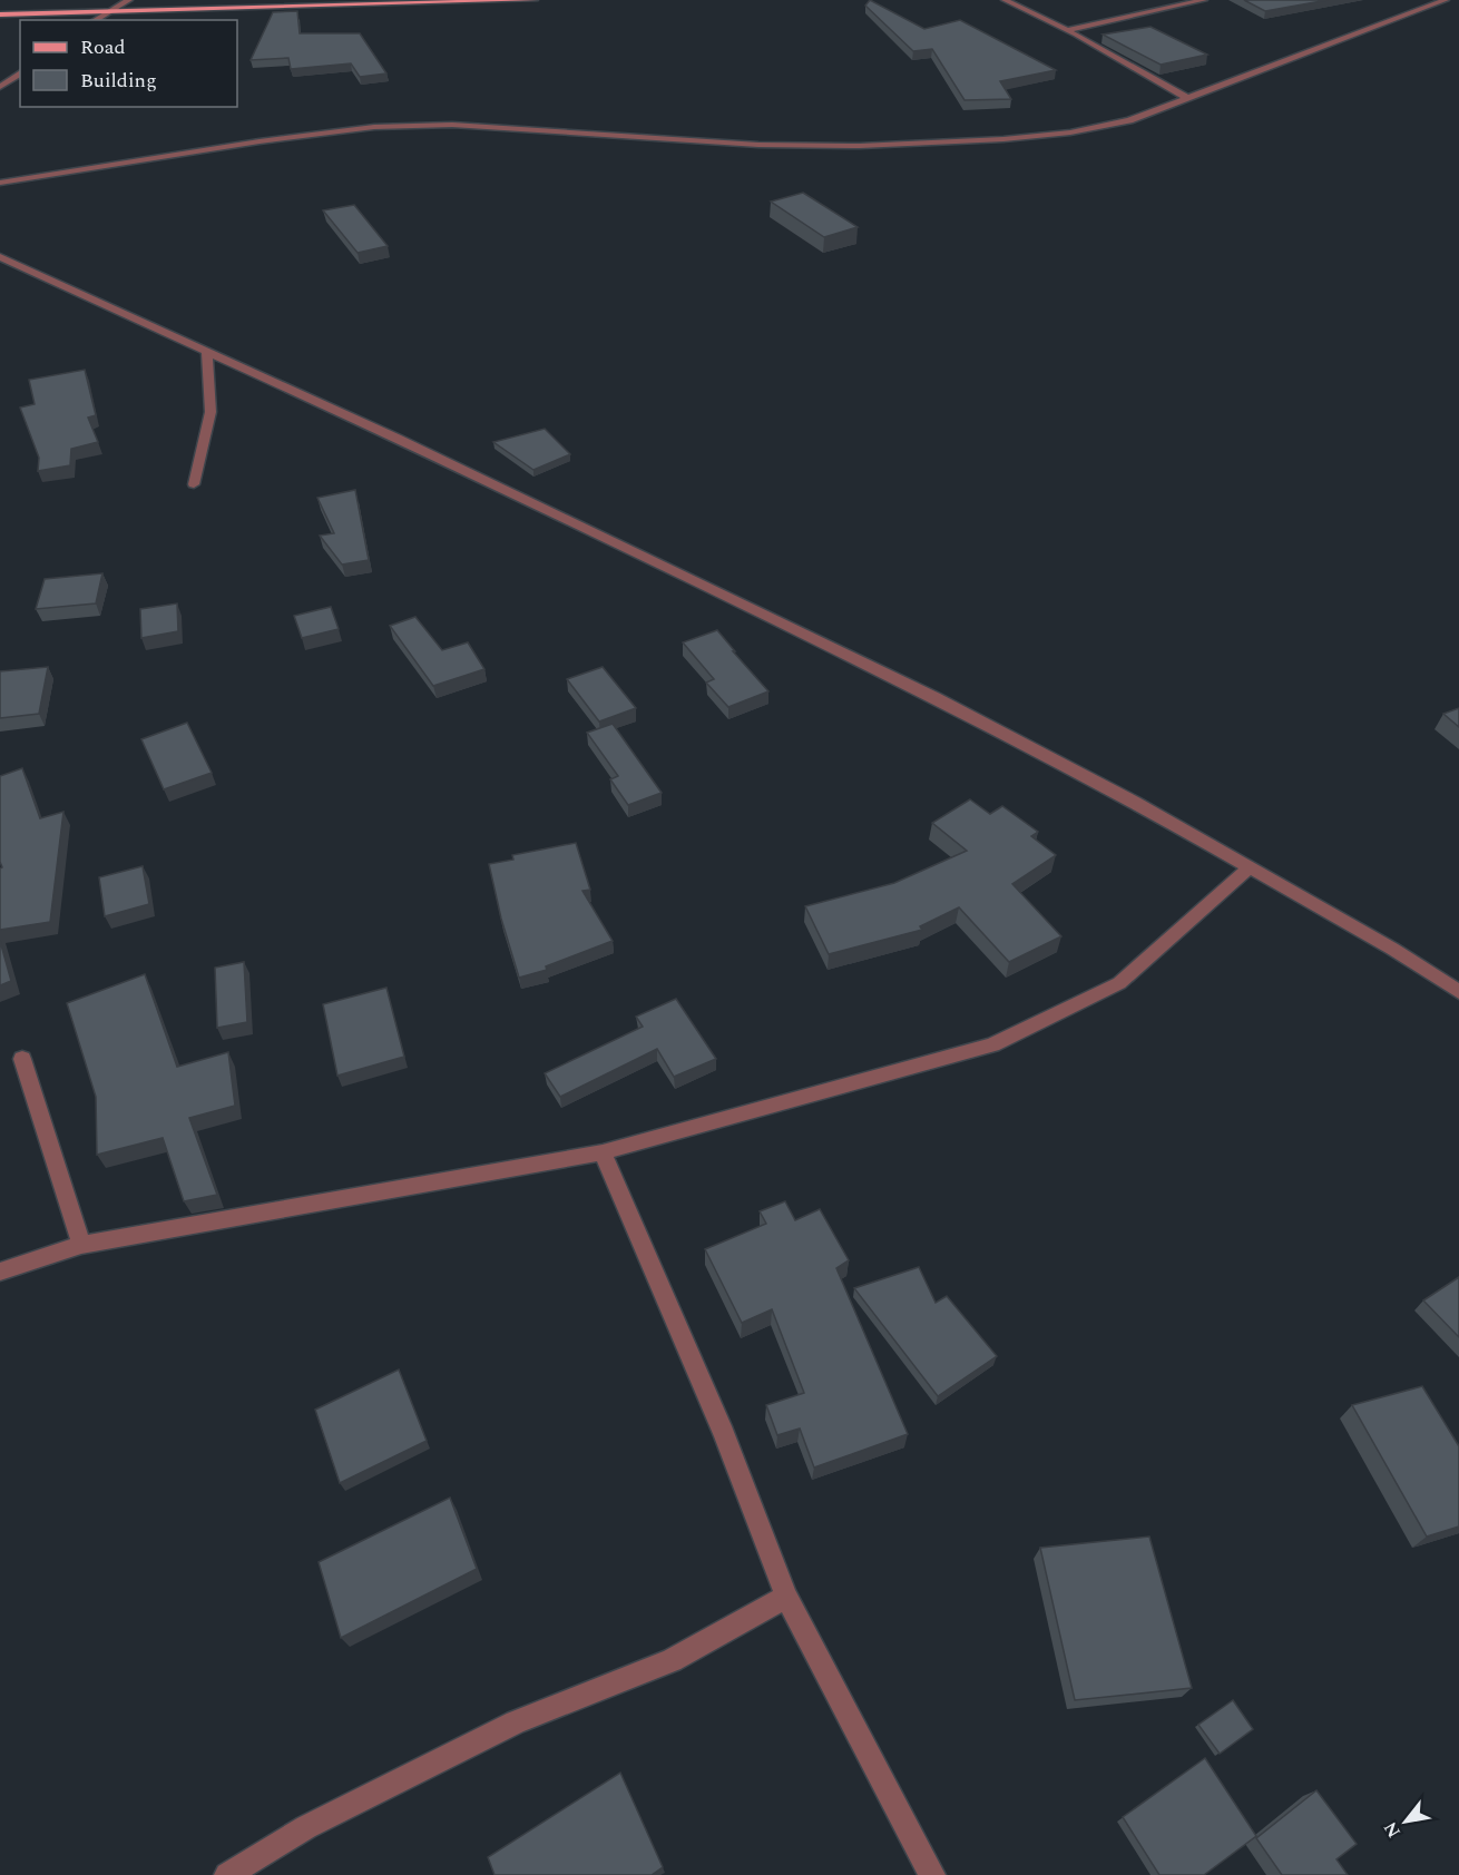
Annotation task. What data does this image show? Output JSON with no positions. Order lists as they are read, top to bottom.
{
  "legend": ["Road", "Building"],
  "north": "bottom left"
}
